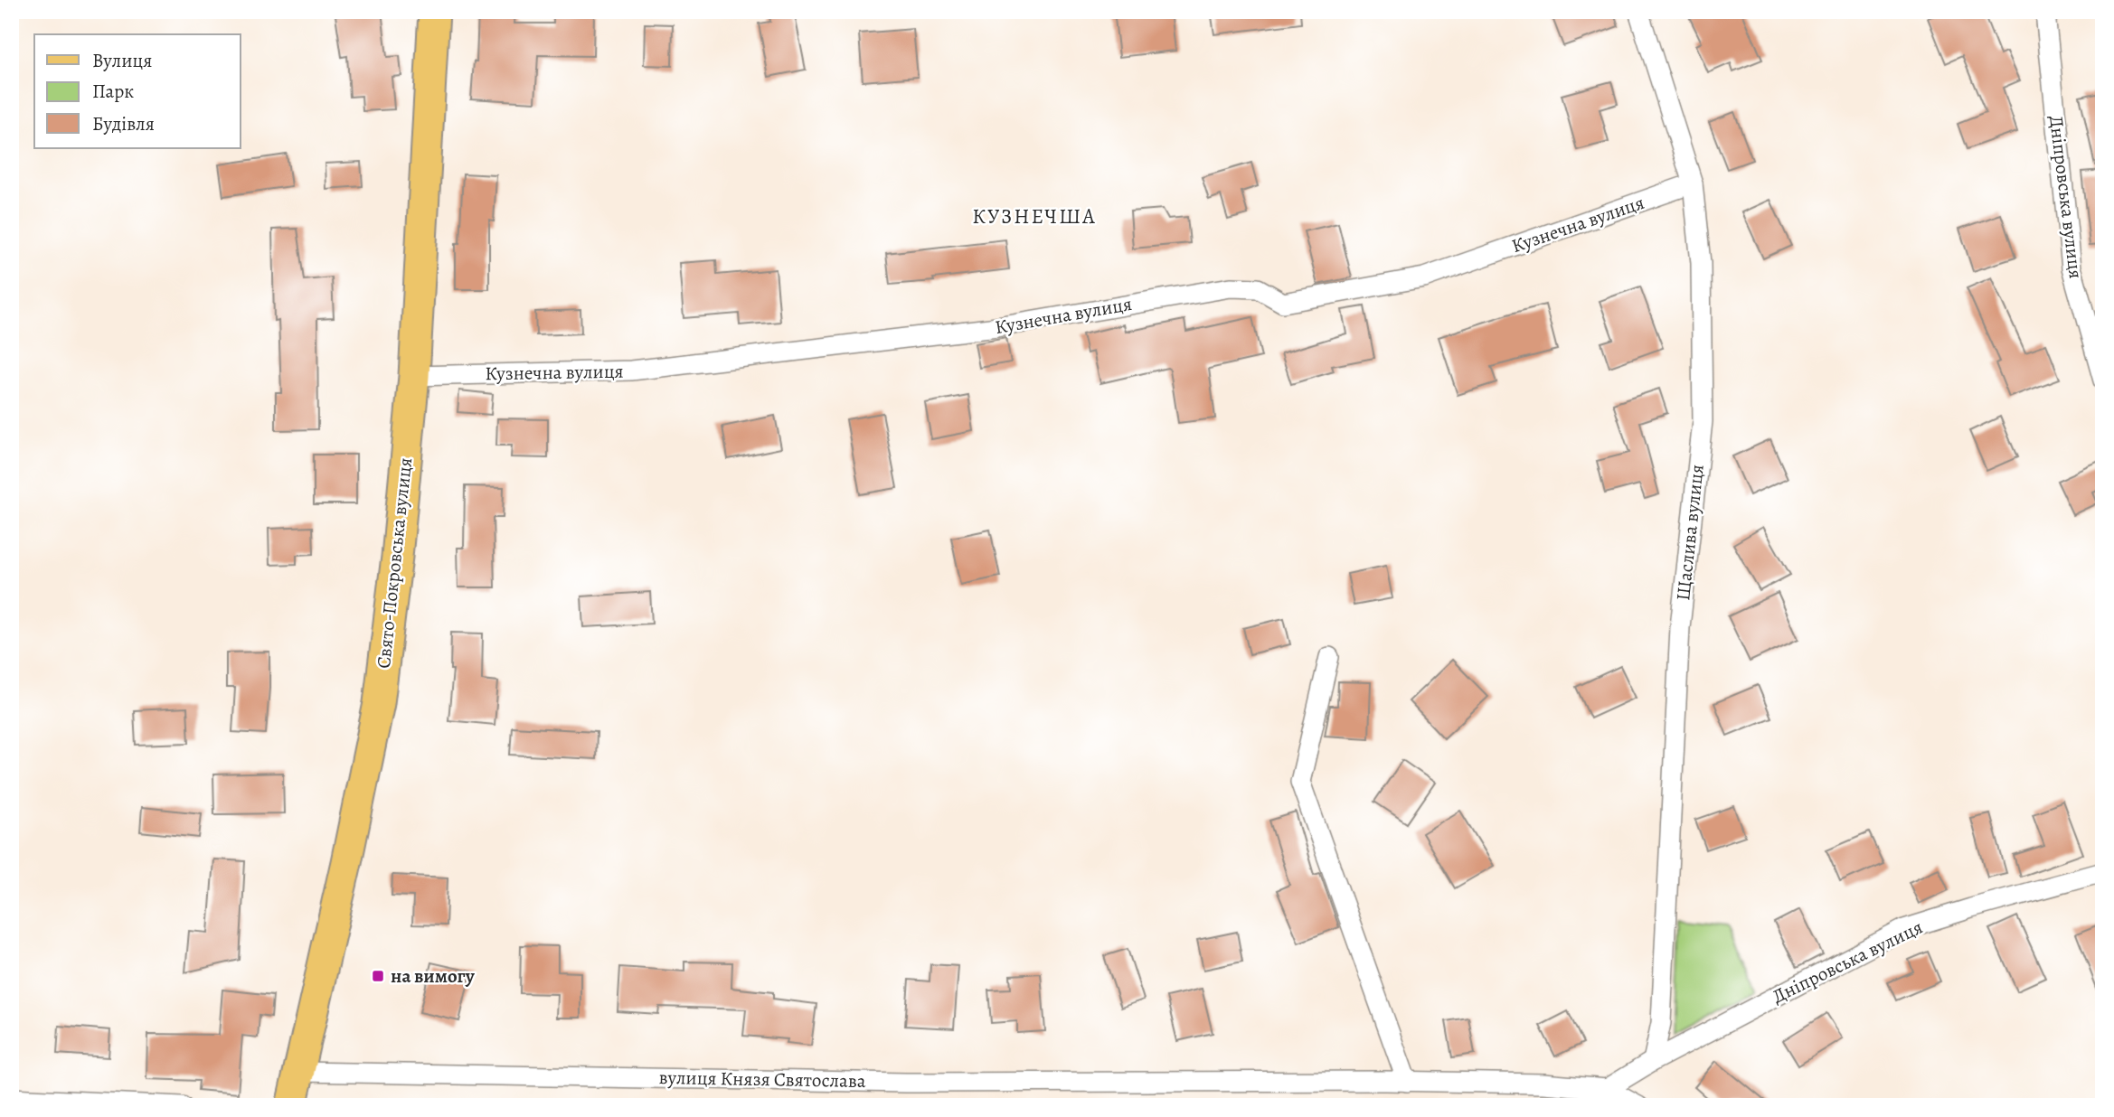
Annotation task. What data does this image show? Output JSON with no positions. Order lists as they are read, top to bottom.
{
  "streets": {
    "main road": ["Свято-Покровська вулиця"],
    "street": [
      "Дніпровська вулиця",
      "Кузнечна вулиця",
      "Щаслива вулиця",
      "вулиця Князя Святослава"
    ]
  },
  "crossings": [
    ["Дніпровська вулиця", "Щаслива вулиця"],
    ["Дніпровська вулиця", "вулиця Князя Святослава"],
    ["Кузнечна вулиця", "Щаслива вулиця"],
    ["Кузнечна вулиця", "Свято-Покровська вулиця"],
    ["Свято-Покровська вулиця", "вулиця Князя Святослава"]
  ],
  "districts": ["КУЗНЕЧША"],
  "places": {
    "transit": ["на вимогу"]
  },
  "legend": ["Вулиця", "Парк", "Будівля"]
}
